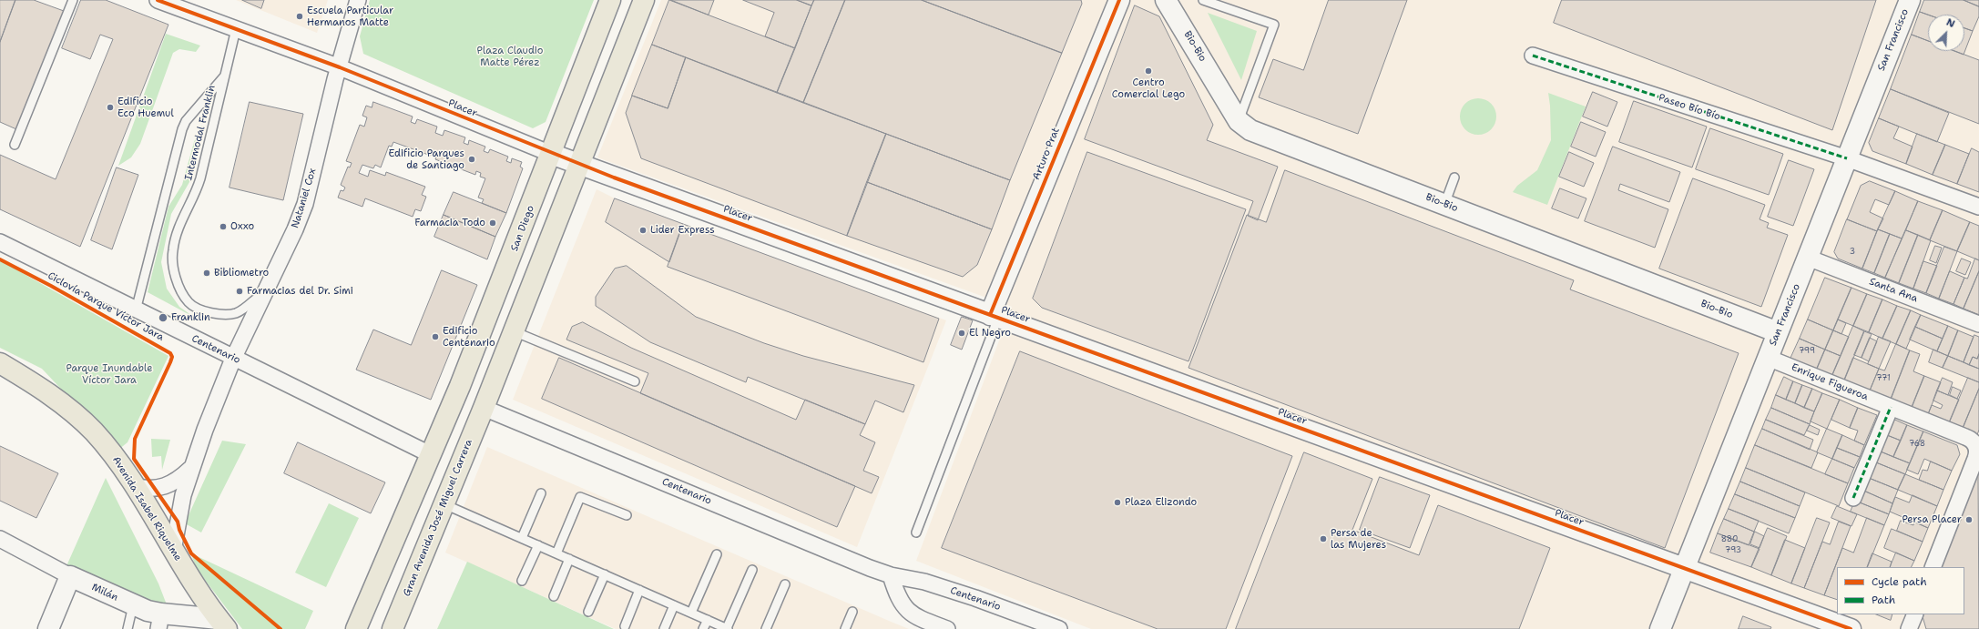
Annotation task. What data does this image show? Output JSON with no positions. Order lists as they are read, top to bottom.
{
  "streets": {
    "main road": ["San Diego", "Avenida Isabel Riquelme", "Gran Avenida José Miguel Carrera"],
    "street": [
      "San Francisco",
      "Bio-Bio",
      "Paseo Bío Bío",
      "Placer",
      "Arturo Prat",
      "Nataniel Cox",
      "Santa Ana",
      "Centenario",
      "Enrique Figueroa",
      "Milán"
    ],
    "lane": ["Intermodal Franklin"],
    "cycle path": ["Ciclovía Parque Víctor Jara"]
  },
  "crossings": [
    ["San Francisco", "Bio-Bio"],
    ["San Francisco", "Paseo Bío Bío"],
    ["San Francisco", "Placer"],
    ["San Francisco", "Santa Ana"],
    ["San Francisco", "Enrique Figueroa"],
    ["Placer", "Intermodal Franklin"],
    ["Placer", "Arturo Prat"],
    ["Placer", "Nataniel Cox"],
    ["Placer", "San Diego"],
    ["Intermodal Franklin", "Nataniel Cox"],
    ["Nataniel Cox", "Centenario"],
    ["Nataniel Cox", "Avenida Isabel Riquelme"],
    ["San Diego", "Centenario"],
    ["Centenario", "Gran Avenida José Miguel Carrera"],
    ["Avenida Isabel Riquelme", "Milán"]
  ],
  "parks": ["Plaza Claudio Matte Pérez", "Parque Inundable Víctor Jara"],
  "places": [
    "Escuela Particular Hermanos Matte",
    "Centro Comercial Lego",
    "Edificio Eco Huemul",
    "Edificio Parques de Santiago",
    "Farmacia Todo",
    "Oxxo",
    "Lider Express",
    "Bibliometro",
    "Farmacias del Dr. Simi",
    "Franklin",
    "El Negro",
    "Edificio Centenario",
    "Plaza Elizondo",
    "Persa Placer",
    "Persa de las Mujeres"
  ],
  "house_numbers": [
    "3",
    "799",
    "771",
    "768",
    "880",
    "793"
  ],
  "legend": ["Cycle path", "Path"],
  "north": "top right"
}
